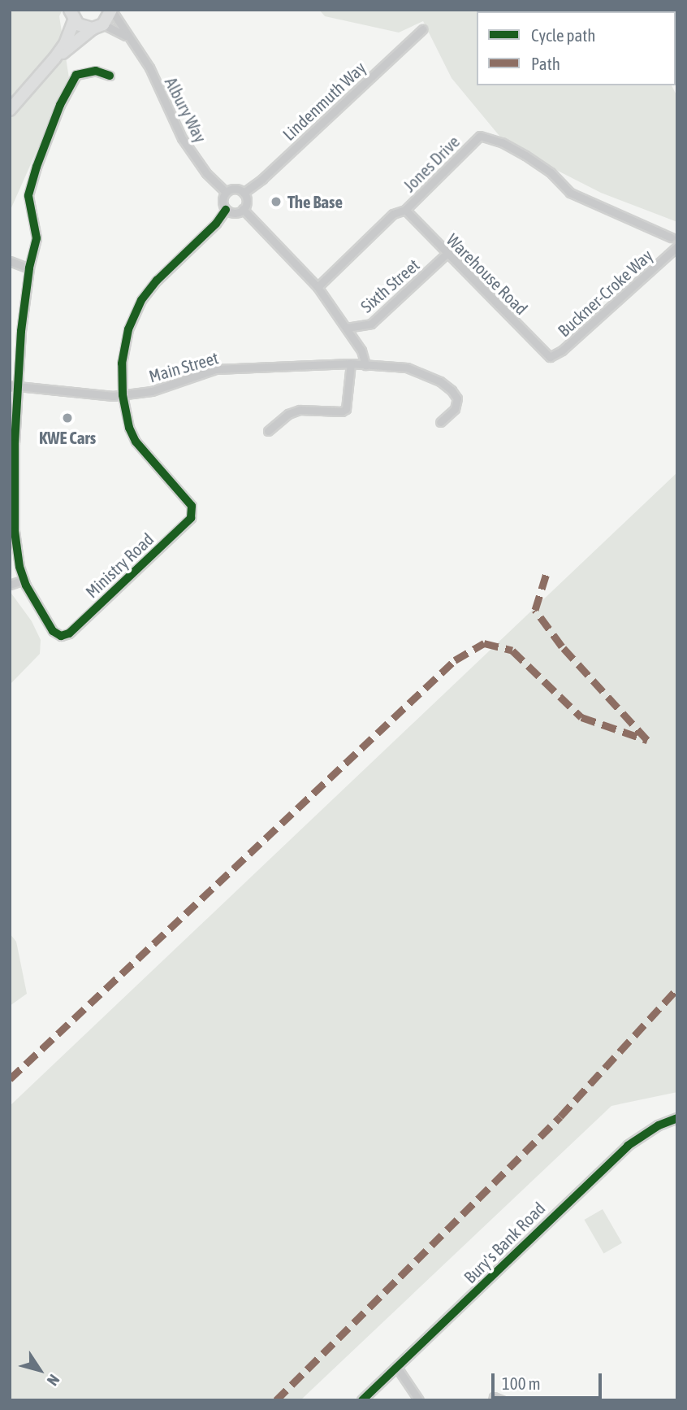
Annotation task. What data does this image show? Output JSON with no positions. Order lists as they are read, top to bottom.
{
  "streets": {
    "street": [
      "Lindenmuth Way",
      "Albury Way",
      "Jones Drive",
      "Warehouse Road",
      "Sixth Street",
      "Buckner-Croke Way",
      "Main Street",
      "Ministry Road",
      "Bury's Bank Road"
    ]
  },
  "crossings": [
    ["Lindenmuth Way", "Albury Way"],
    ["Jones Drive", "Warehouse Road"],
    ["Warehouse Road", "Sixth Street"],
    ["Warehouse Road", "Buckner-Croke Way"],
    ["Main Street", "Ministry Road"]
  ],
  "places": ["The Base", "KWE Cars"],
  "legend": ["Cycle path", "Path"],
  "scale_bar": "100 m",
  "north": "bottom right"
}
